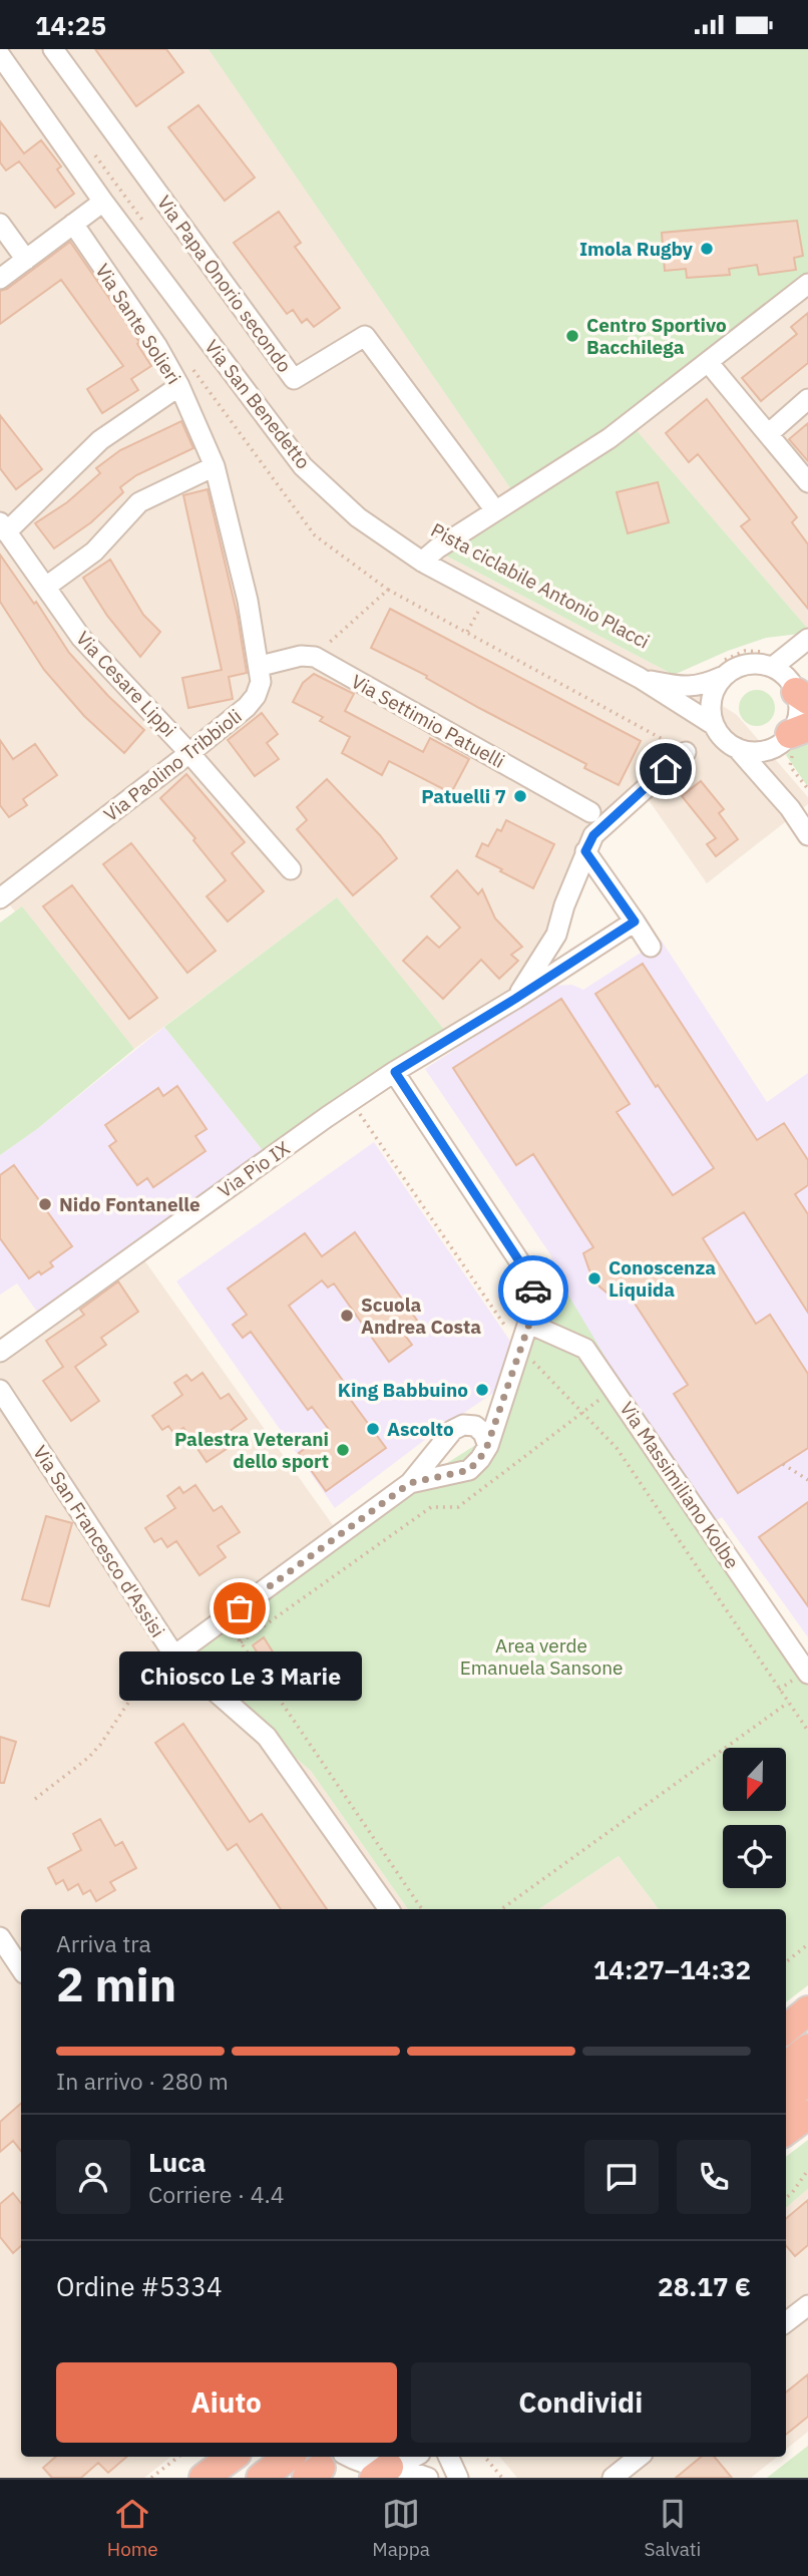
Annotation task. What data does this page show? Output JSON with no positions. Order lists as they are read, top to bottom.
{
  "streets": {
    "street": [
      "Via Papa Onorio secondo",
      "Via Sante Solieri",
      "Via San Benedetto",
      "Via Cesare Lippi",
      "Via Settimio Patuelli",
      "Via Paolino Tribbioli",
      "Via Pio IX",
      "Via Massimiliano Kolbe",
      "Via San Francesco d'Assisi"
    ]
  },
  "crossings": [
    ["Via Sante Solieri", "Via Paolino Tribbioli"],
    ["Via Cesare Lippi", "Via Paolino Tribbioli"],
    ["Via Settimio Patuelli", "Via Paolino Tribbioli"]
  ],
  "parks": ["Area verde Emanuela Sansone"],
  "places": [
    "Imola Rugby",
    "Centro Sportivo Bacchilega",
    "Patuelli 7",
    "Nido Fontanelle",
    "Conoscenza Liquida",
    "Scuola Andrea Costa",
    "King Babbuino",
    "Ascolto",
    "Palestra Veterani dello sport",
    "Chiosco Le 3 Marie"
  ],
  "north": "bottom",
  "page": {
    "status": "14:25",
    "bubble": "Chiosco Le 3 Marie",
    "heading": ["2 min", "Arriva tra", "14:27–14:32"],
    "panel": [
      "Luca",
      "Corriere · 4.4",
      "Ordine #5334",
      "28.17 €"
    ],
    "bar": "In arrivo · 280 m",
    "buttons": ["Aiuto", "Condividi"],
    "tabs": ["Home", "Mappa", "Salvati"]
  }
}
